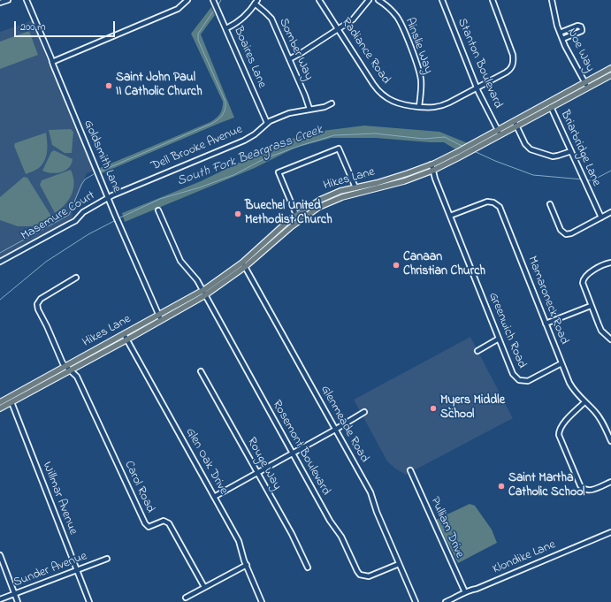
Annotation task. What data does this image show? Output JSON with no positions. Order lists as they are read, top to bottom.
{
  "streets": {
    "main road": ["Hikes Lane"],
    "street": [
      "Ainslie Way",
      "Somber Way",
      "Noe Way",
      "Radiance Road",
      "Boaires Lane",
      "Stanton Boulevard",
      "Dell Brooke Avenue",
      "Briarbridge Lane",
      "Goldsmith Lane",
      "Masemure Court",
      "Mamaroneck Road",
      "Greenwich Road",
      "Glenmeade Road",
      "Rosemont Boulevard",
      "Glen Oak Drive",
      "Rouge Way",
      "Carol Road",
      "Willmar Avenue",
      "Pulliam Drive",
      "Klondike Lane",
      "Sunder Avenue"
    ]
  },
  "crossings": [
    ["Ainslie Way", "Radiance Road"],
    ["Somber Way", "Dell Brooke Avenue"],
    ["Noe Way", "Hikes Lane"],
    ["Radiance Road", "Stanton Boulevard"],
    ["Boaires Lane", "Dell Brooke Avenue"],
    ["Stanton Boulevard", "Hikes Lane"],
    ["Dell Brooke Avenue", "Goldsmith Lane"],
    ["Dell Brooke Avenue", "Masemure Court"],
    ["Briarbridge Lane", "Hikes Lane"],
    ["Goldsmith Lane", "Hikes Lane"],
    ["Goldsmith Lane", "Masemure Court"],
    ["Hikes Lane", "Greenwich Road"],
    ["Hikes Lane", "Glenmeade Road"],
    ["Hikes Lane", "Rosemont Boulevard"],
    ["Hikes Lane", "Glen Oak Drive"],
    ["Hikes Lane", "Carol Road"],
    ["Hikes Lane", "Willmar Avenue"],
    ["Mamaroneck Road", "Greenwich Road"],
    ["Glenmeade Road", "Rosemont Boulevard"],
    ["Willmar Avenue", "Sunder Avenue"],
    ["Pulliam Drive", "Klondike Lane"]
  ],
  "water": ["South Fork Beargrass Creek"],
  "places": [
    "Saint John Paul II Catholic Church",
    "Buechel United Methodist Church",
    "Canaan Christian Church",
    "Myers Middle School",
    "Saint Martha Catholic School"
  ],
  "scale_bar": "200 m"
}
